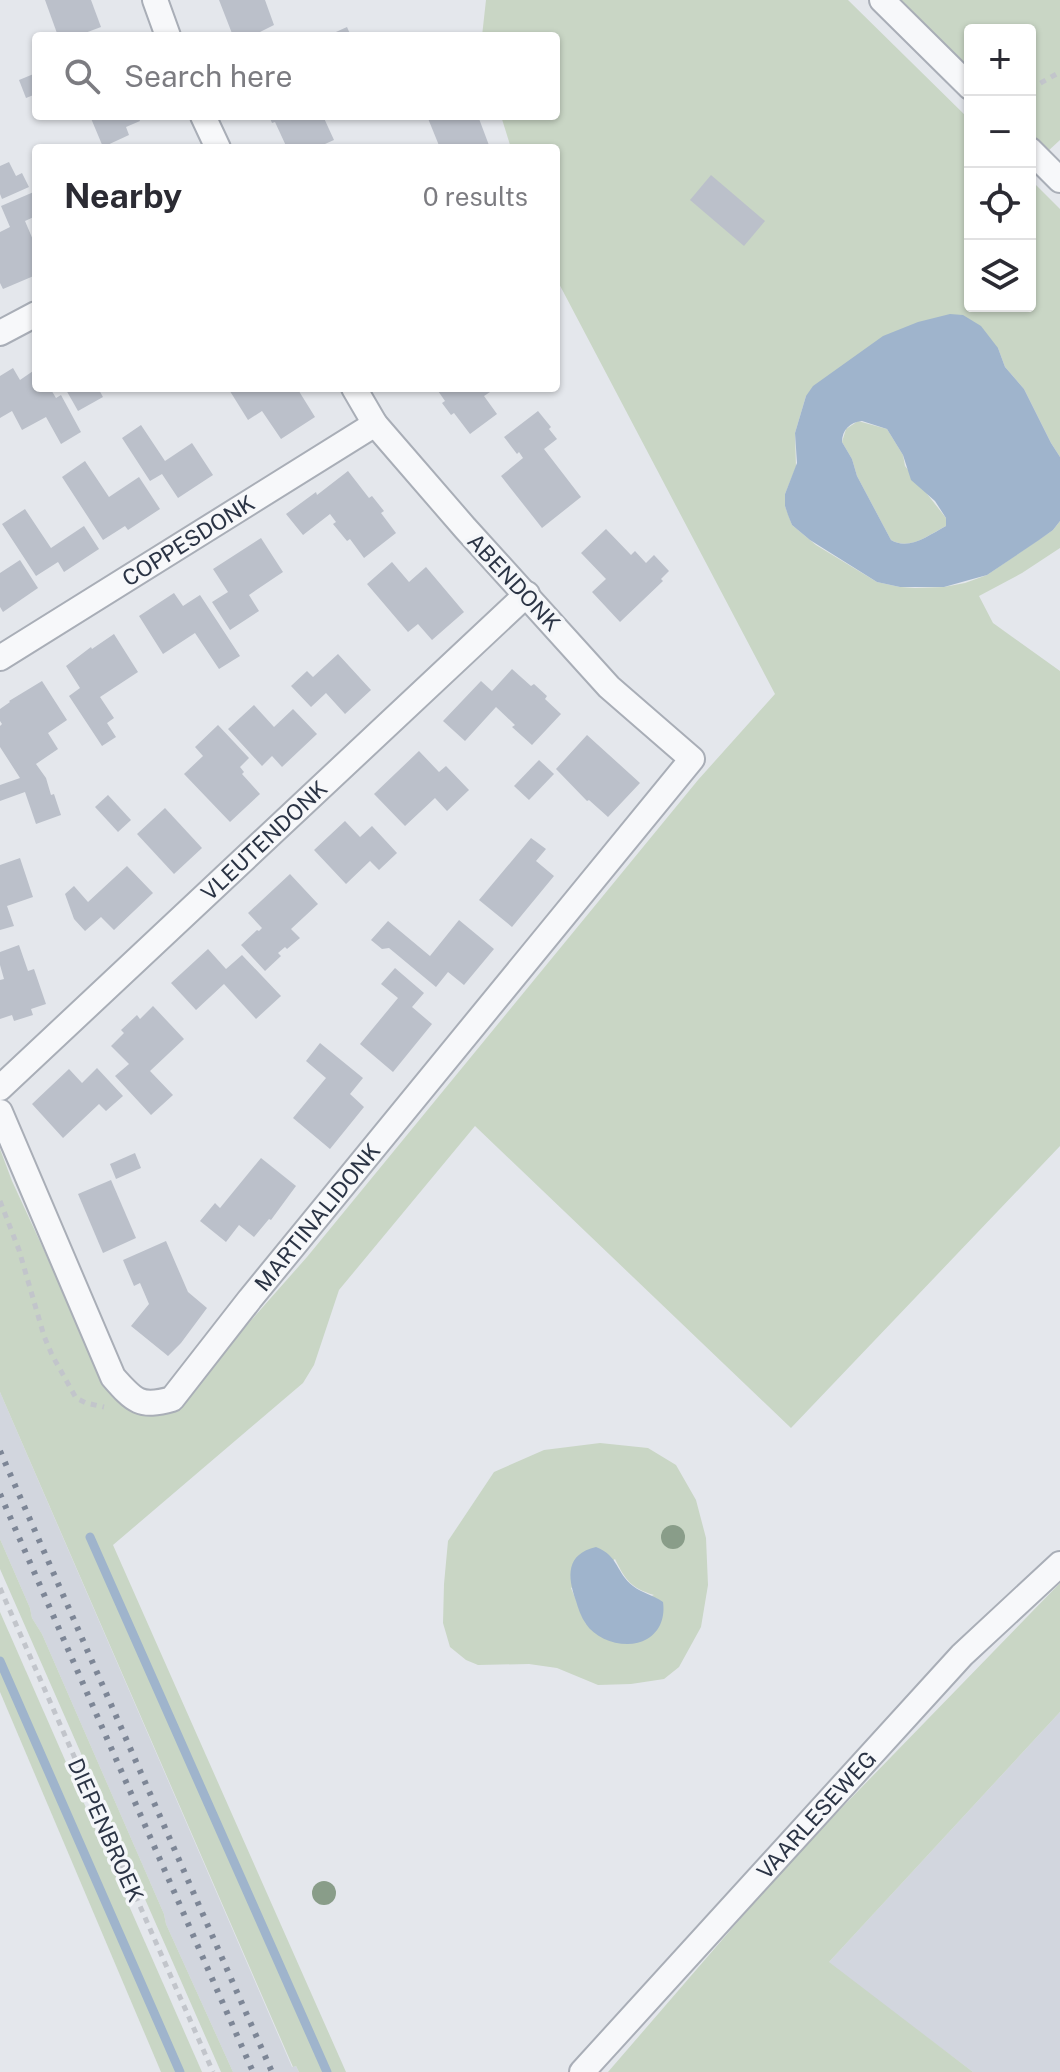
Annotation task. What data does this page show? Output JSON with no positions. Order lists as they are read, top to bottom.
{
  "streets": {
    "street": [
      "COPPESDONK",
      "ABENDONK",
      "VLEUTENDONK",
      "MARTINALIDONK",
      "VAARLESEWEG"
    ],
    "path": ["DIEPENBROEK"]
  },
  "crossings": [
    ["COPPESDONK", "ABENDONK"],
    ["ABENDONK", "VLEUTENDONK"],
    ["ABENDONK", "MARTINALIDONK"]
  ],
  "page": {
    "map_buttons": ["+", "−"],
    "search": "Search here",
    "heading": ["Nearby", "0 results"]
  }
}
